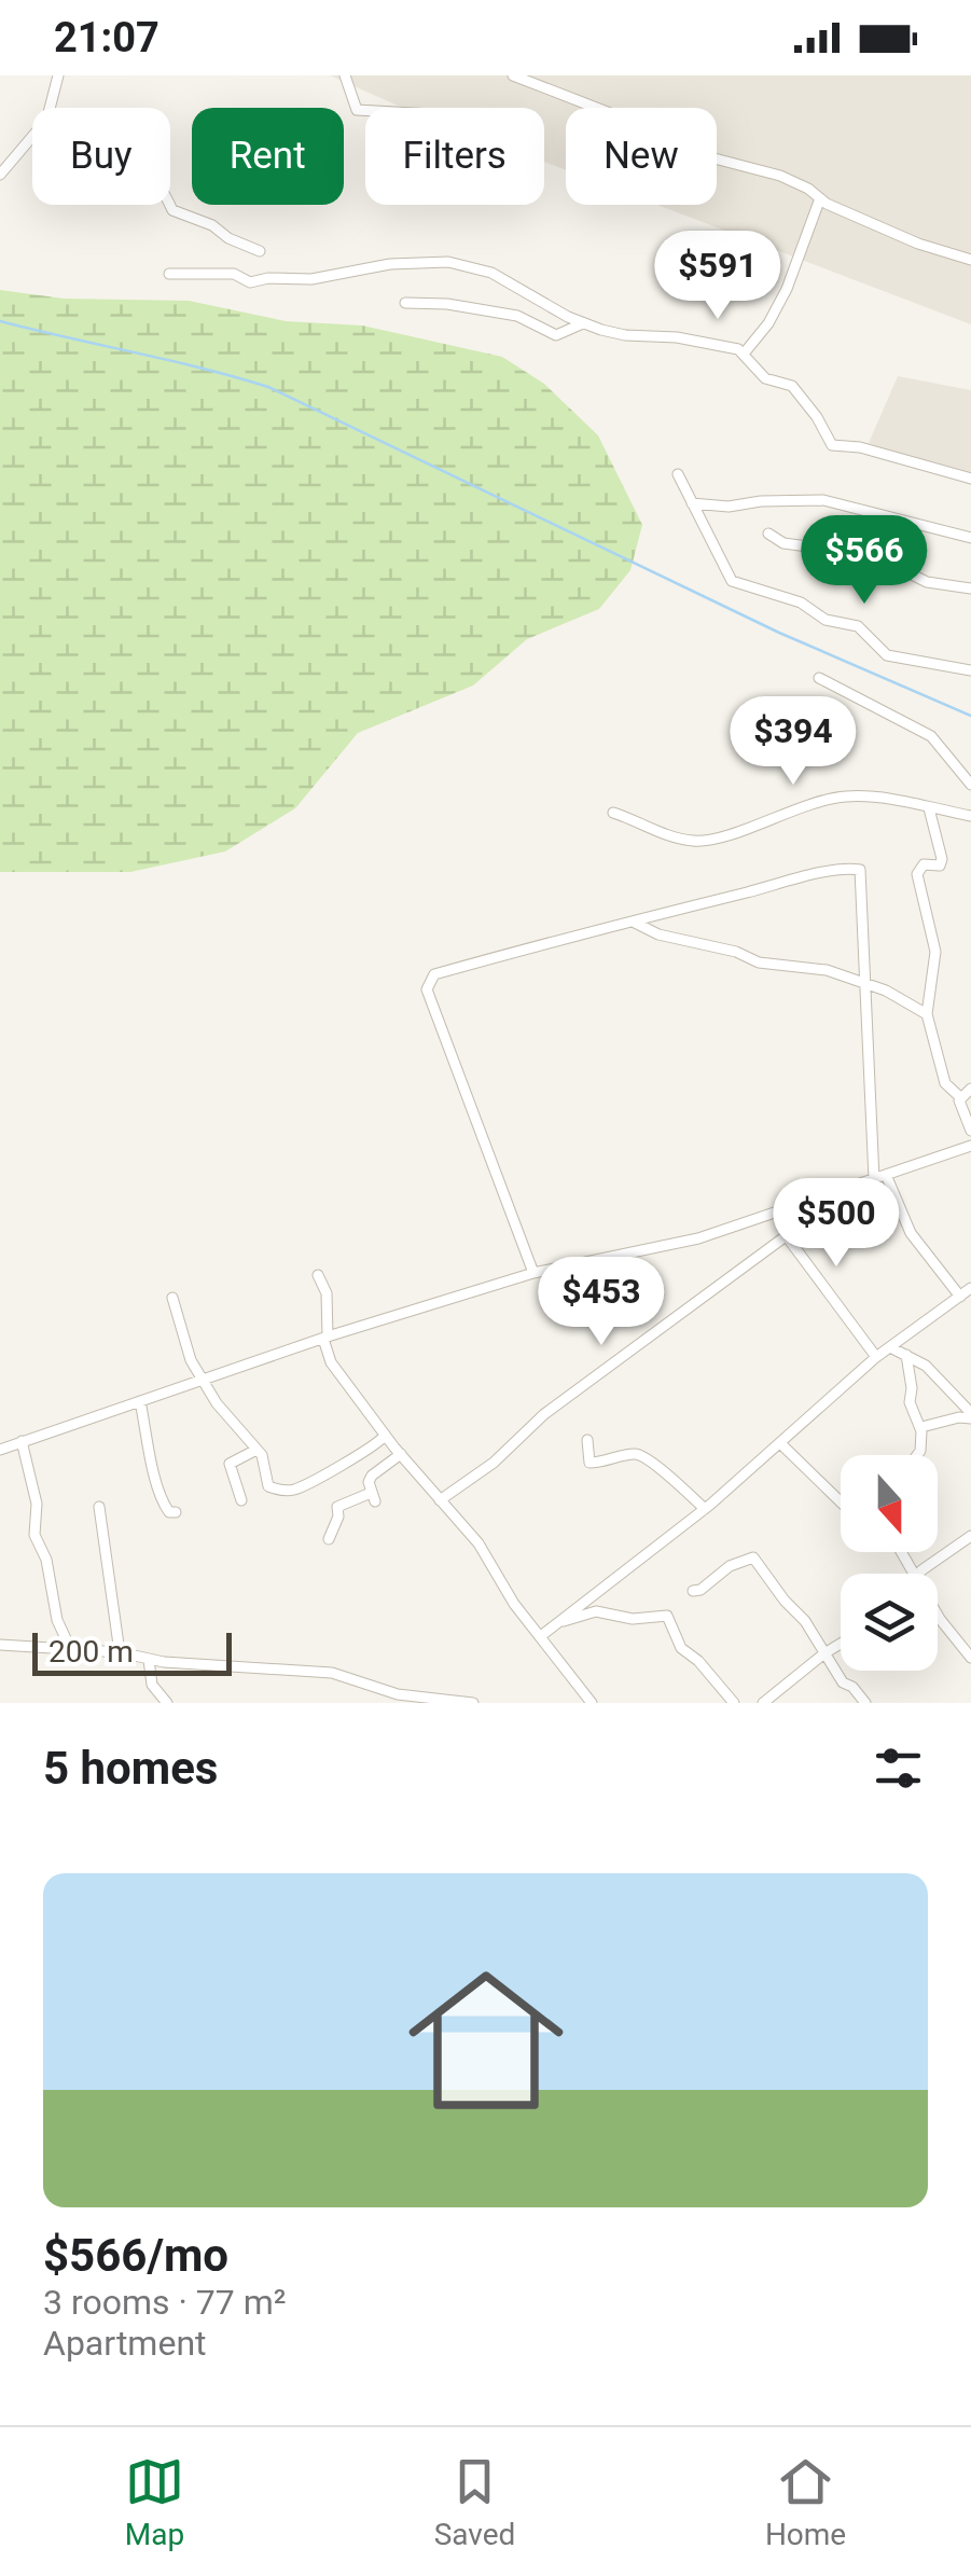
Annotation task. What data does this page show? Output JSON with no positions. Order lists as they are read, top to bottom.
{
  "scale_bar": "200 m",
  "north": "bottom",
  "page": {
    "status": "21:07",
    "chip": [
      "Buy",
      "Rent",
      "Filters",
      "New"
    ],
    "price": [
      "$591",
      "$566",
      "$394",
      "$500",
      "$453"
    ],
    "scale": "200 m",
    "heading": "5 homes",
    "list": [
      {
        "name": "$566/mo",
        "note": "3 rooms · 77 m² · Apartment"
      }
    ],
    "tabs": ["Map", "Saved", "Home"]
  }
}
